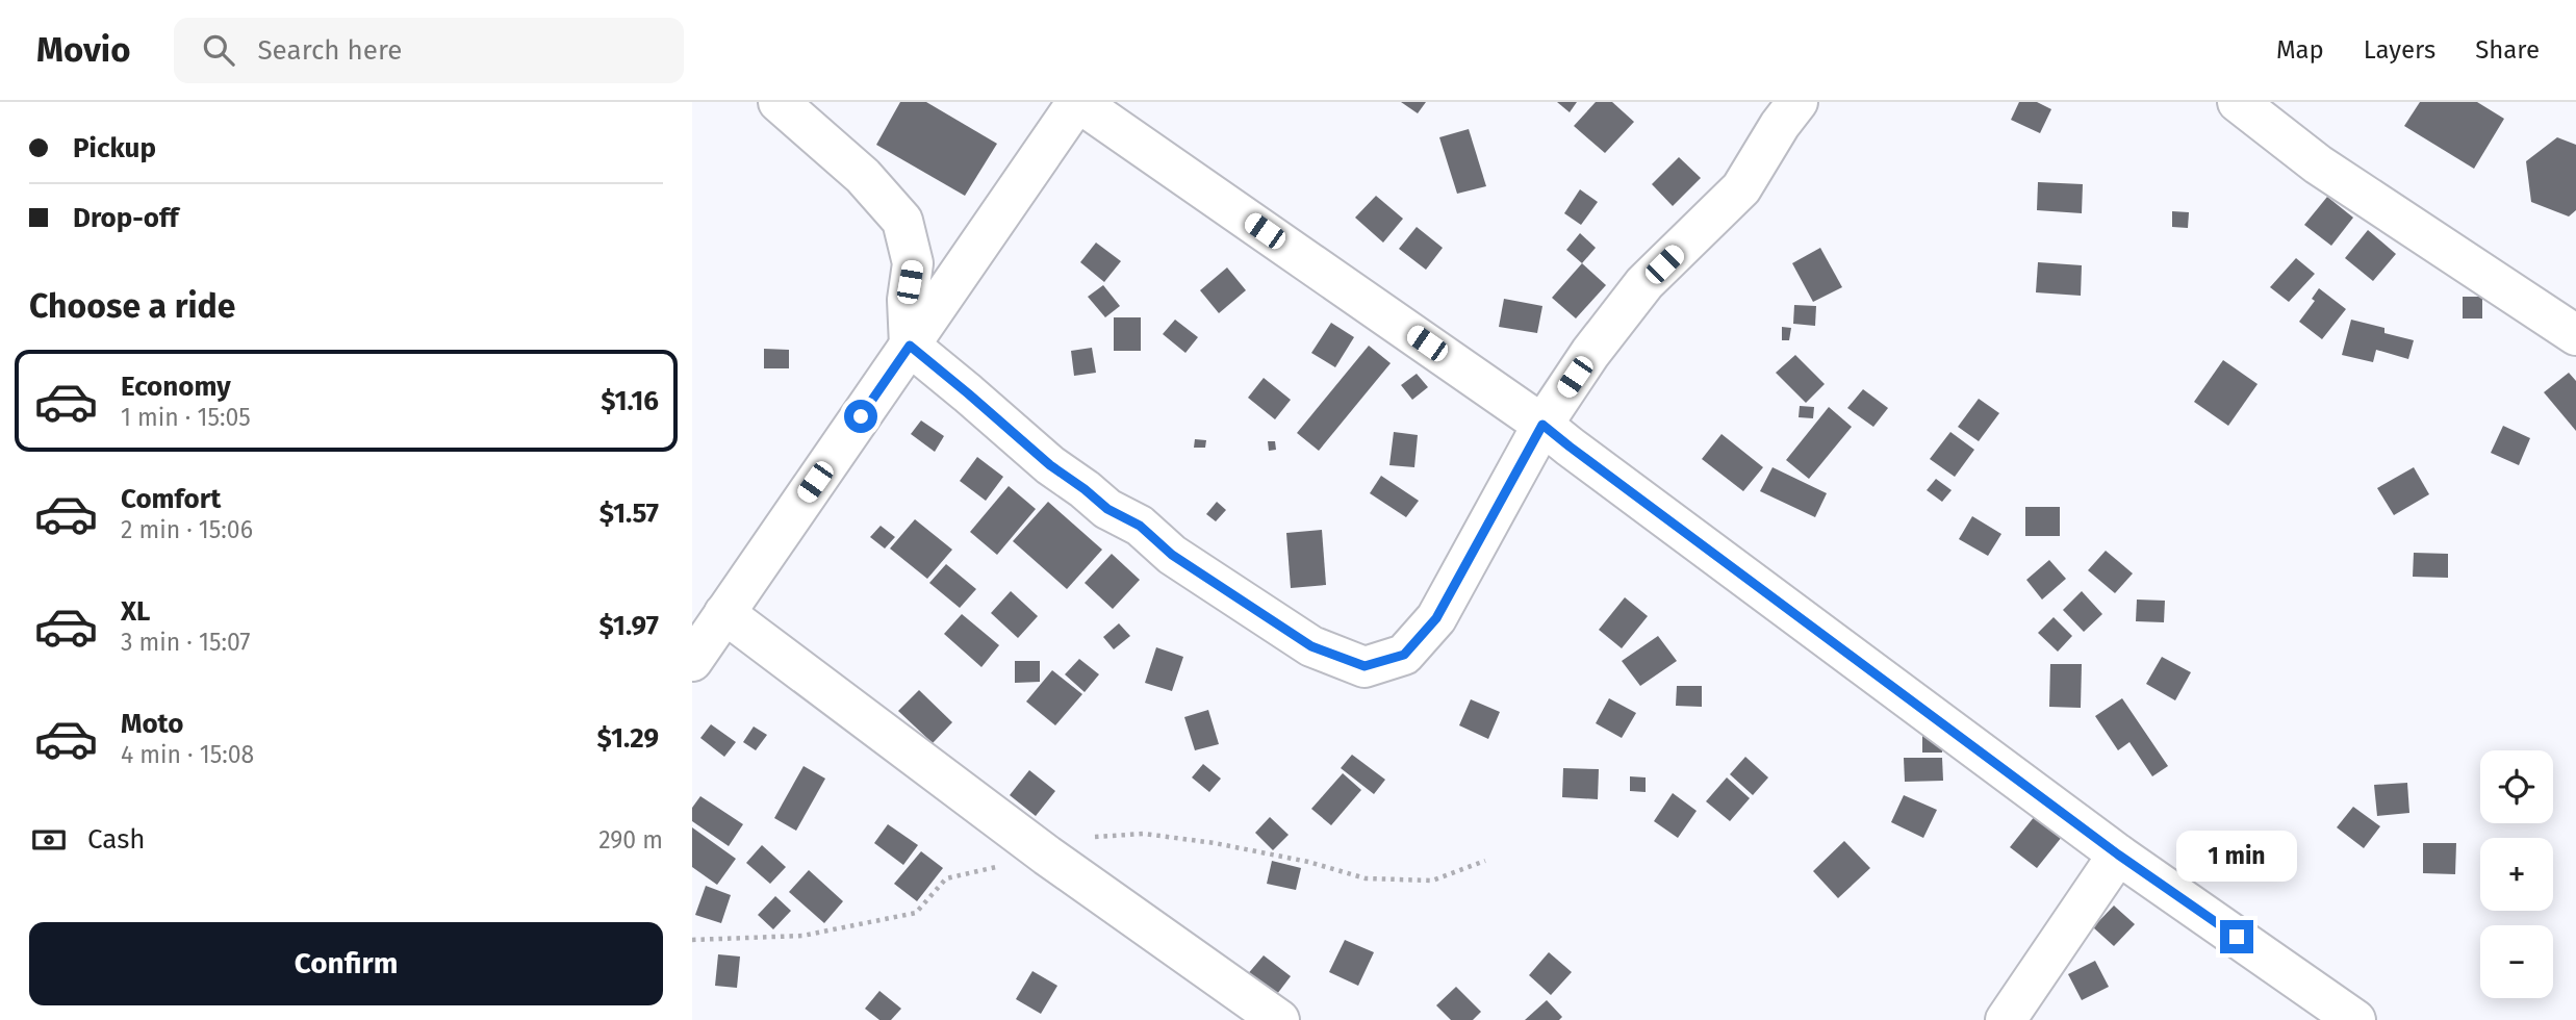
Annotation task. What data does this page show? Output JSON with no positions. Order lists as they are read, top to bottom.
{
  "page": {
    "header": "Movio",
    "search": "Search here",
    "nav": ["Map", "Layers", "Share"],
    "banner": ["Pickup", "Drop-off"],
    "heading": "Choose a ride",
    "list": [
      {
        "name": "Economy",
        "note": "1 min · 15:05",
        "value": "$1.16"
      },
      {
        "name": "Comfort",
        "note": "2 min · 15:06",
        "value": "$1.57"
      },
      {
        "name": "XL",
        "note": "3 min · 15:07",
        "value": "$1.97"
      },
      {
        "name": "Moto",
        "note": "4 min · 15:08",
        "value": "$1.29"
      }
    ],
    "map_buttons": ["+", "−"],
    "pay": ["Cash", "290 m"],
    "bubble": "1 min",
    "buttons": "Confirm"
  }
}
